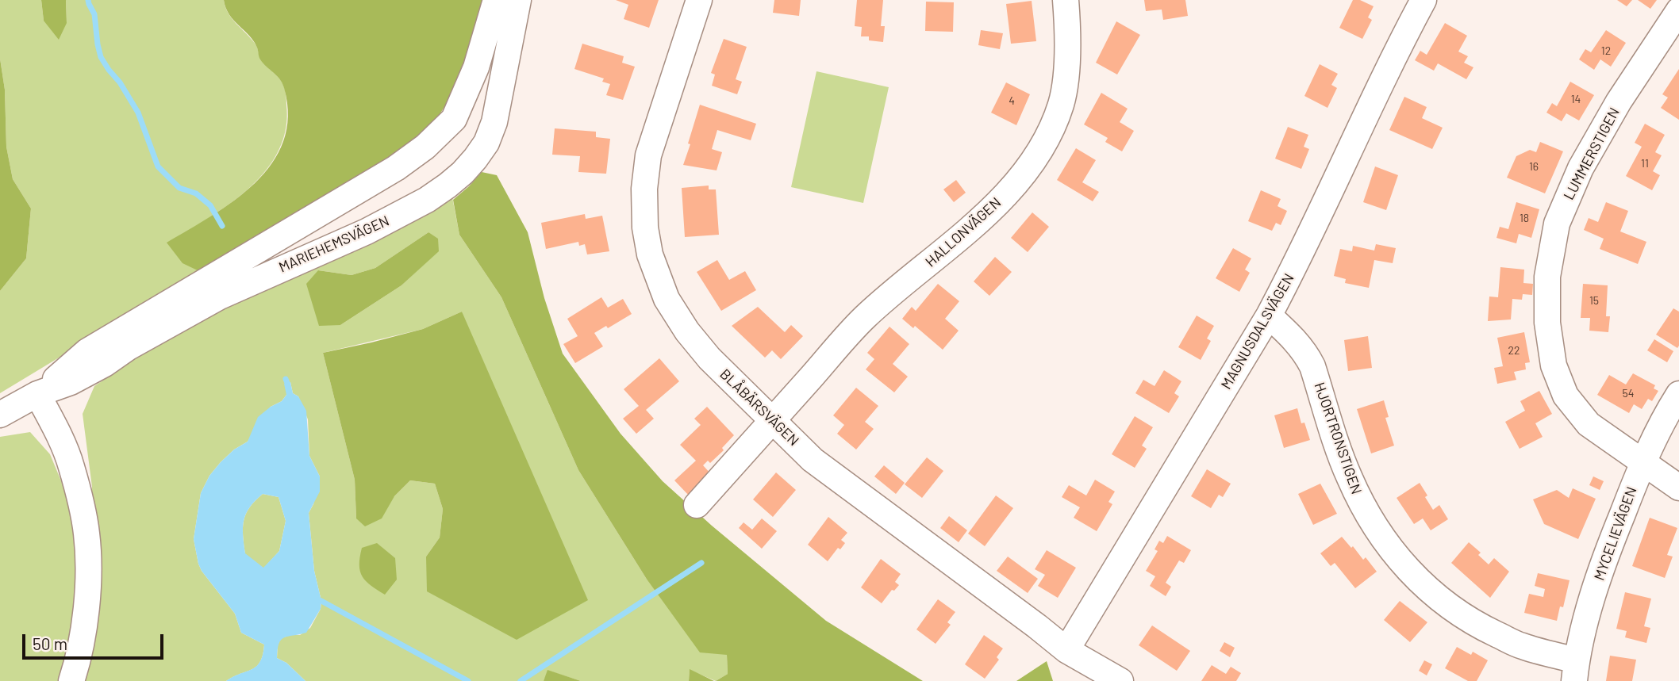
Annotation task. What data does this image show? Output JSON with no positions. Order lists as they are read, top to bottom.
{
  "streets": {
    "street": [
      "LUMMERSTIGEN",
      "HALLONVÄGEN",
      "MARIEHEMSVÄGEN",
      "MAGNUSDALSVÄGEN",
      "BLÅBÄRSVÄGEN",
      "HJORTRONSTIGEN",
      "MYCELIEVÄGEN"
    ]
  },
  "crossings": [
    ["LUMMERSTIGEN", "MYCELIEVÄGEN"],
    ["HALLONVÄGEN", "BLÅBÄRSVÄGEN"],
    ["MAGNUSDALSVÄGEN", "BLÅBÄRSVÄGEN"],
    ["MAGNUSDALSVÄGEN", "HJORTRONSTIGEN"],
    ["HJORTRONSTIGEN", "MYCELIEVÄGEN"]
  ],
  "house_numbers": [
    "12",
    "14",
    "4",
    "11",
    "16",
    "18",
    "15",
    "22",
    "54"
  ],
  "scale_bar": "50 m"
}
